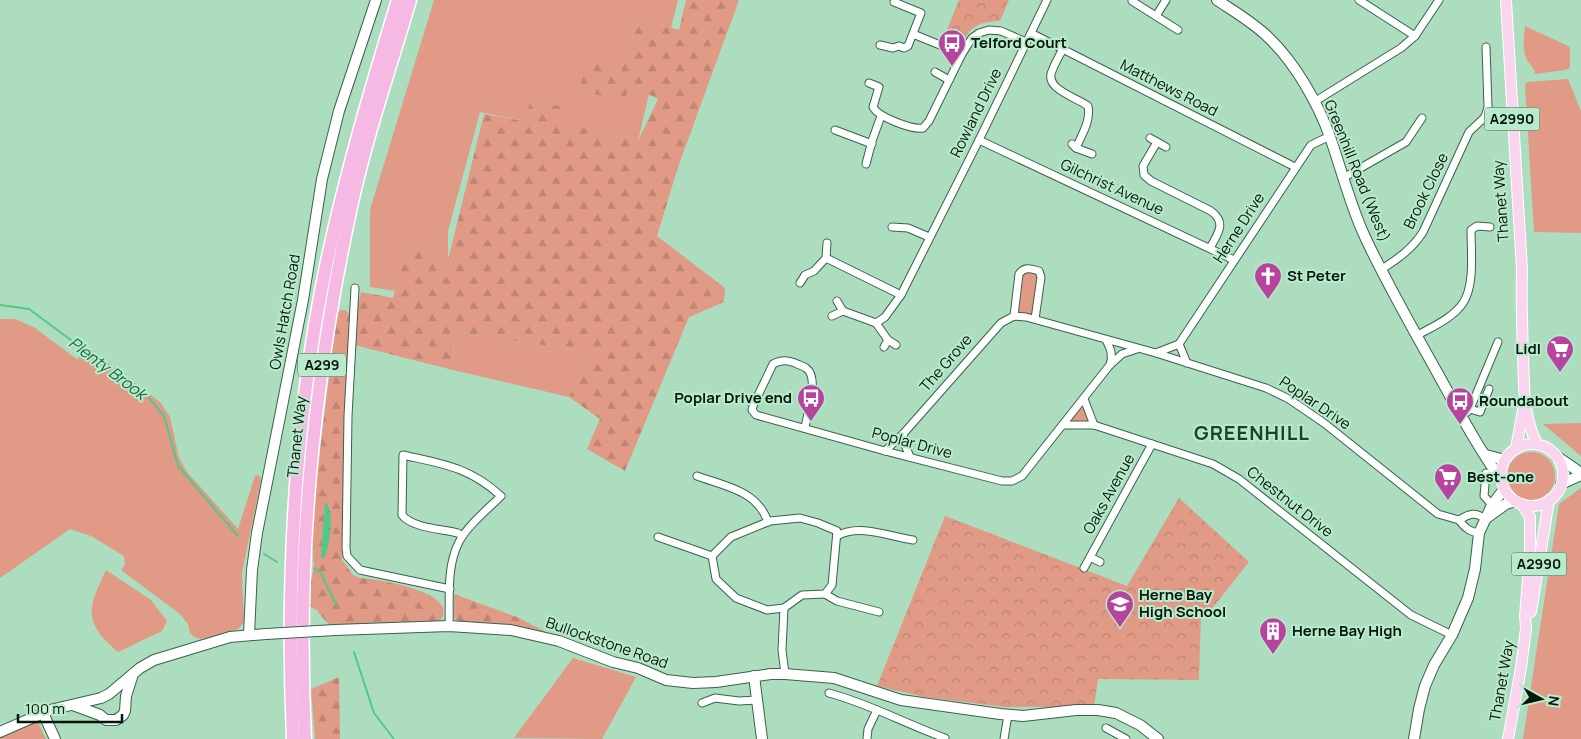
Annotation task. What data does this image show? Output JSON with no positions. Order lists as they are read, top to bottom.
{
  "streets": {
    "highway": ["Thanet Way", "A299"],
    "main road": ["A2990"],
    "street": [
      "Matthews Road",
      "Rowland Drive",
      "Greenhill Road (West)",
      "Gilchrist Avenue",
      "Brook Close",
      "Herne Drive",
      "Owls Hatch Road",
      "The Grove",
      "Poplar Drive",
      "Oaks Avenue",
      "Chestnut Drive",
      "Bullockstone Road"
    ]
  },
  "crossings": [
    ["Matthews Road", "Rowland Drive"],
    ["Matthews Road", "Herne Drive"],
    ["Rowland Drive", "Gilchrist Avenue"],
    ["A2990", "Greenhill Road (West)"],
    ["A2990", "Thanet Way"],
    ["Greenhill Road (West)", "Brook Close"],
    ["Greenhill Road (West)", "Thanet Way"],
    ["Greenhill Road (West)", "Herne Drive"],
    ["Gilchrist Avenue", "Herne Drive"],
    ["Owls Hatch Road", "Bullockstone Road"],
    ["The Grove", "Poplar Drive"],
    ["Poplar Drive", "Chestnut Drive"],
    ["Oaks Avenue", "Chestnut Drive"]
  ],
  "districts": ["GREENHILL"],
  "water": ["Plenty Brook"],
  "places": {
    "bus stop": ["Telford Court", "Poplar Drive end", "Roundabout"],
    "church": ["St Peter"],
    "supermarket": ["Lidl", "Best-one"],
    "school or university": ["Herne Bay High School"],
    "building": ["Herne Bay High"]
  },
  "scale_bar": "100 m",
  "north": "right"
}
